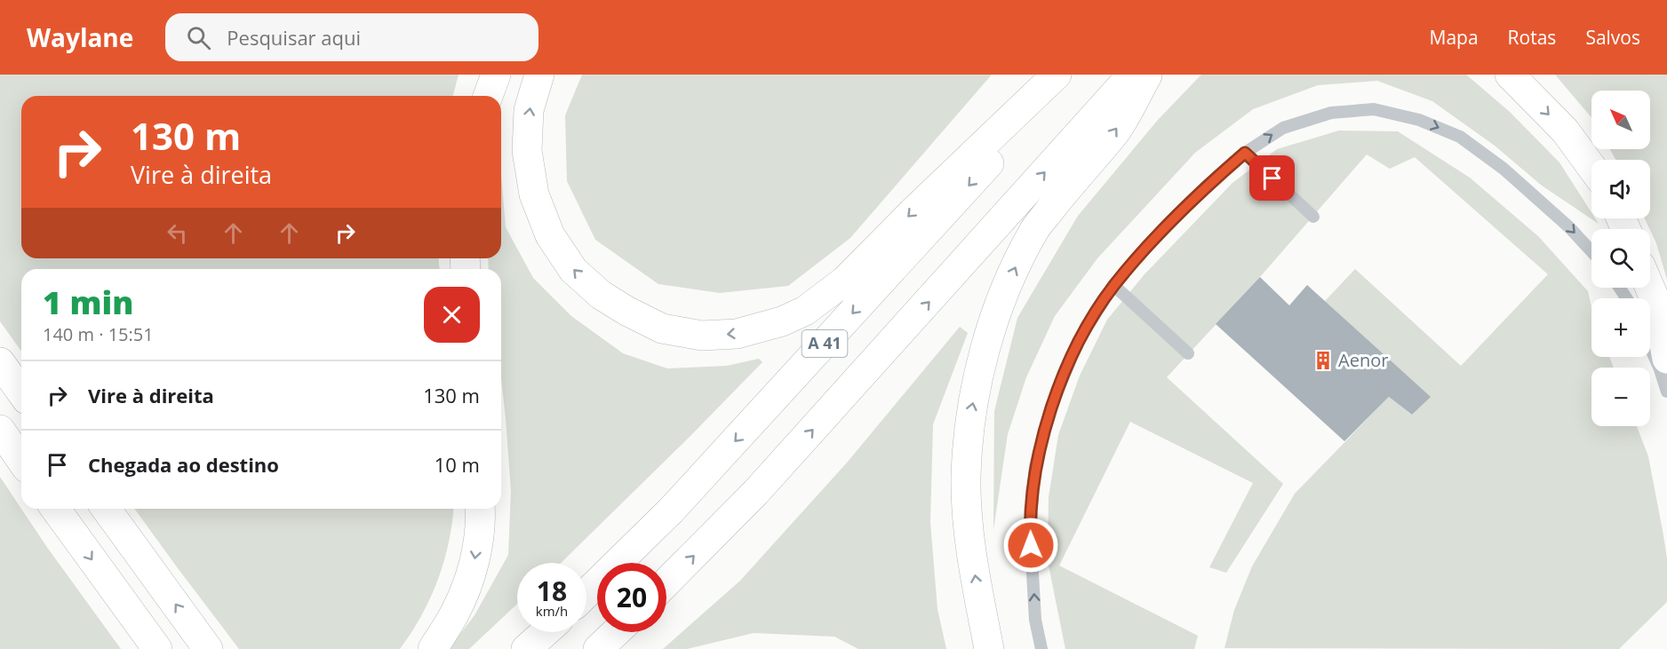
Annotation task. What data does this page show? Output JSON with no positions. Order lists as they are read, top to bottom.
{
  "streets": {
    "highway": ["A 41"]
  },
  "places": {
    "building": ["Aenor"]
  },
  "north": "top left",
  "page": {
    "header": "Waylane",
    "search": "Pesquisar aqui",
    "nav": ["Mapa", "Rotas", "Salvos"],
    "map_buttons": ["+", "−"],
    "turn": ["130 m", "Vire à direita"],
    "heading": ["1 min", "140 m · 15:51"],
    "list": [
      {
        "name": "Vire à direita",
        "value": "130 m"
      },
      {
        "name": "Chegada ao destino",
        "value": "10 m"
      }
    ],
    "speed": "18 km/h",
    "limit": "20"
  }
}
